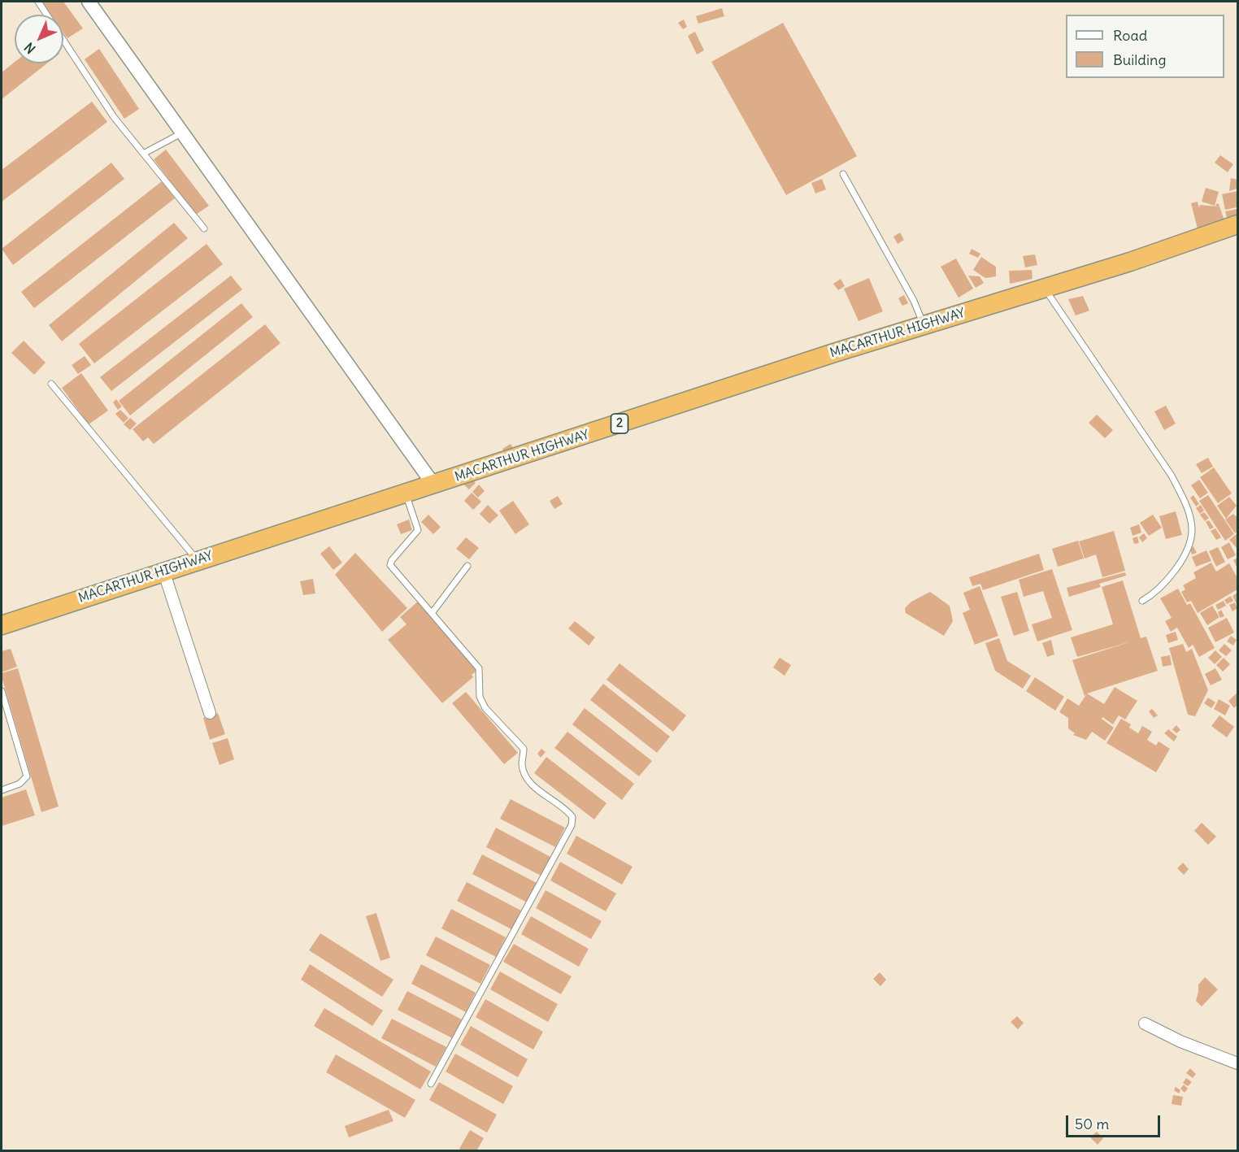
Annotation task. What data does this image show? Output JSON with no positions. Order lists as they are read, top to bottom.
{
  "streets": {
    "highway": ["MACARTHUR HIGHWAY", "2"]
  },
  "legend": ["Road", "Building"],
  "scale_bar": "50 m",
  "north": "bottom left"
}
